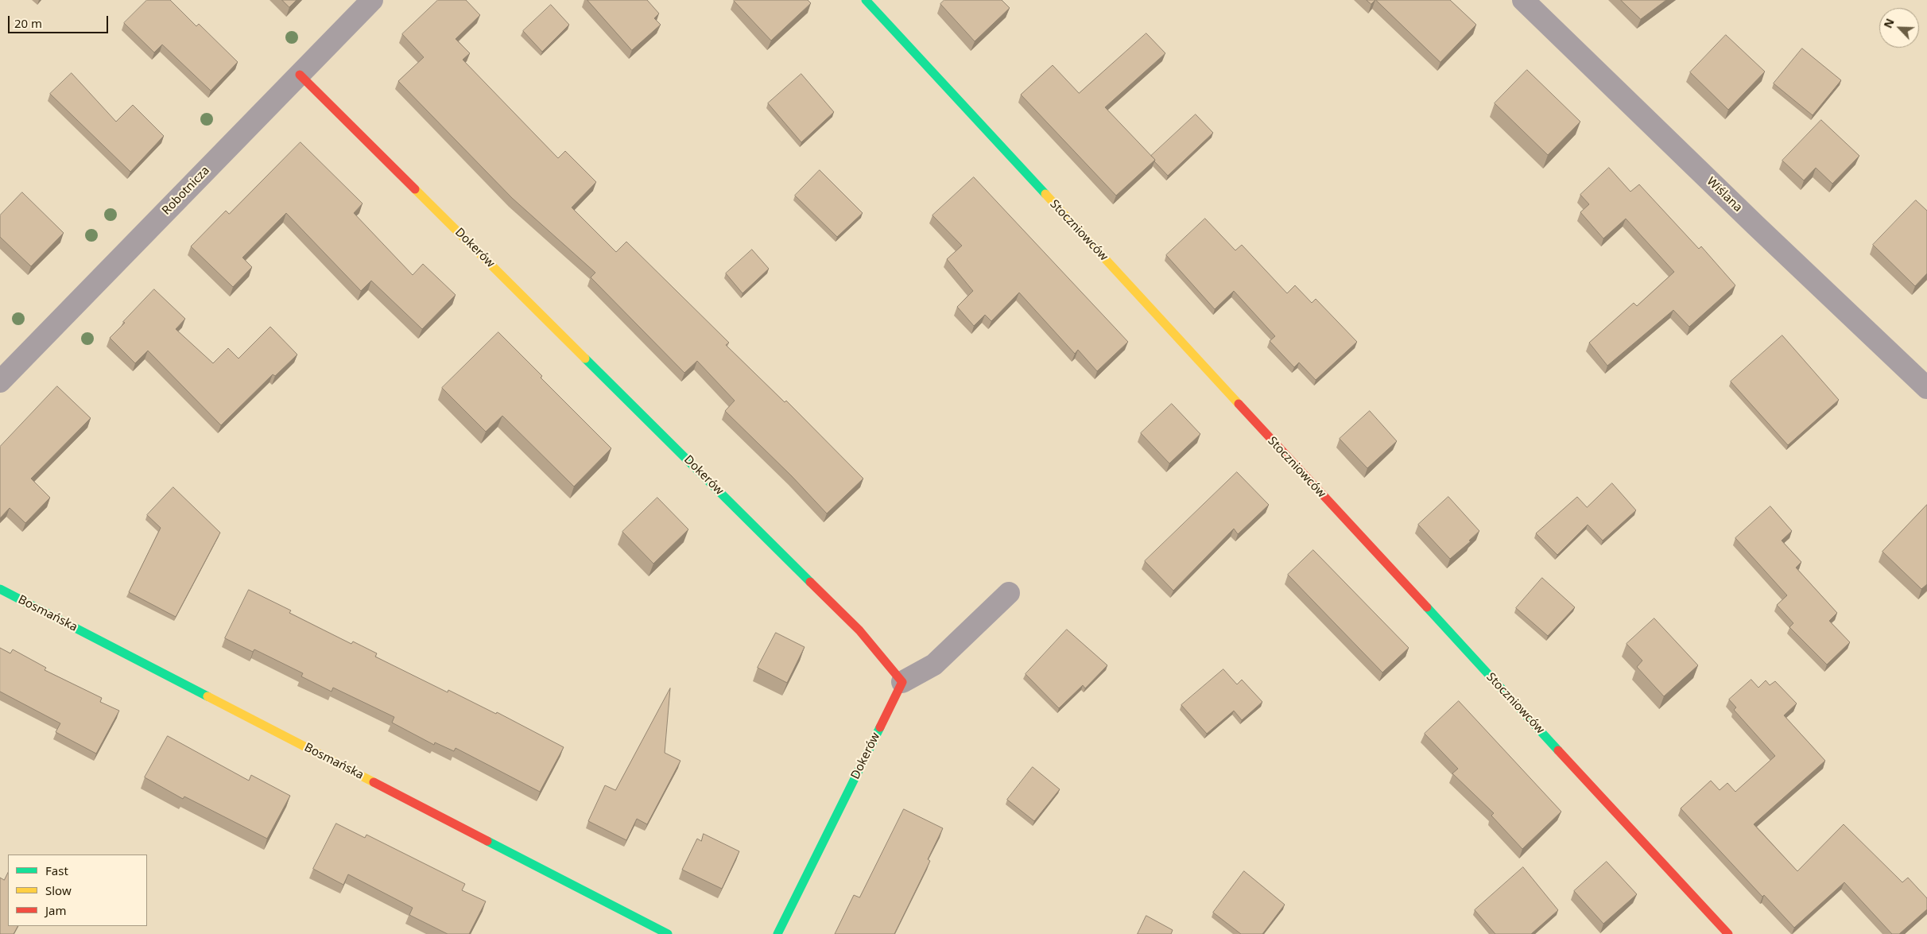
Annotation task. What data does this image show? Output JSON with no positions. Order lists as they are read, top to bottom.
{
  "streets": {
    "street": [
      "Robotnicza",
      "Wiślana",
      "Stoczniowców",
      "Dokerów",
      "Bosmańska"
    ]
  },
  "crossings": [
    ["Robotnicza", "Dokerów"]
  ],
  "legend": ["Fast", "Slow", "Jam"],
  "scale_bar": "20 m",
  "north": "top left"
}
